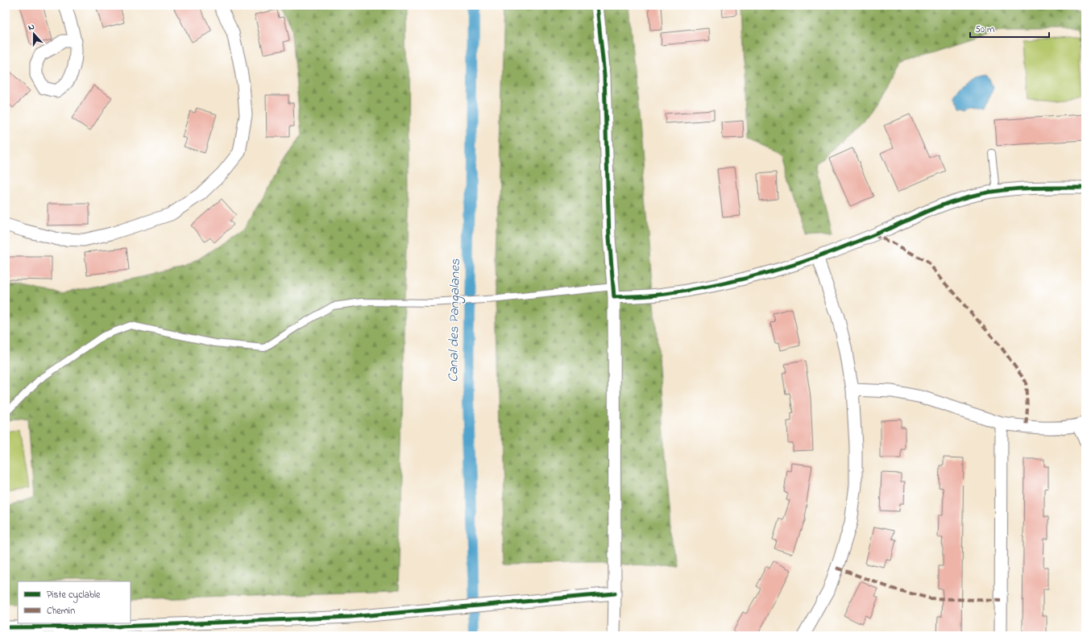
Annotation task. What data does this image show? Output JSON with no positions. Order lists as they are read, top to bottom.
{
  "water": ["Canal des Pangalanes"],
  "legend": ["Piste cyclable", "Chemin"],
  "scale_bar": "50 m",
  "north": "top"
}
